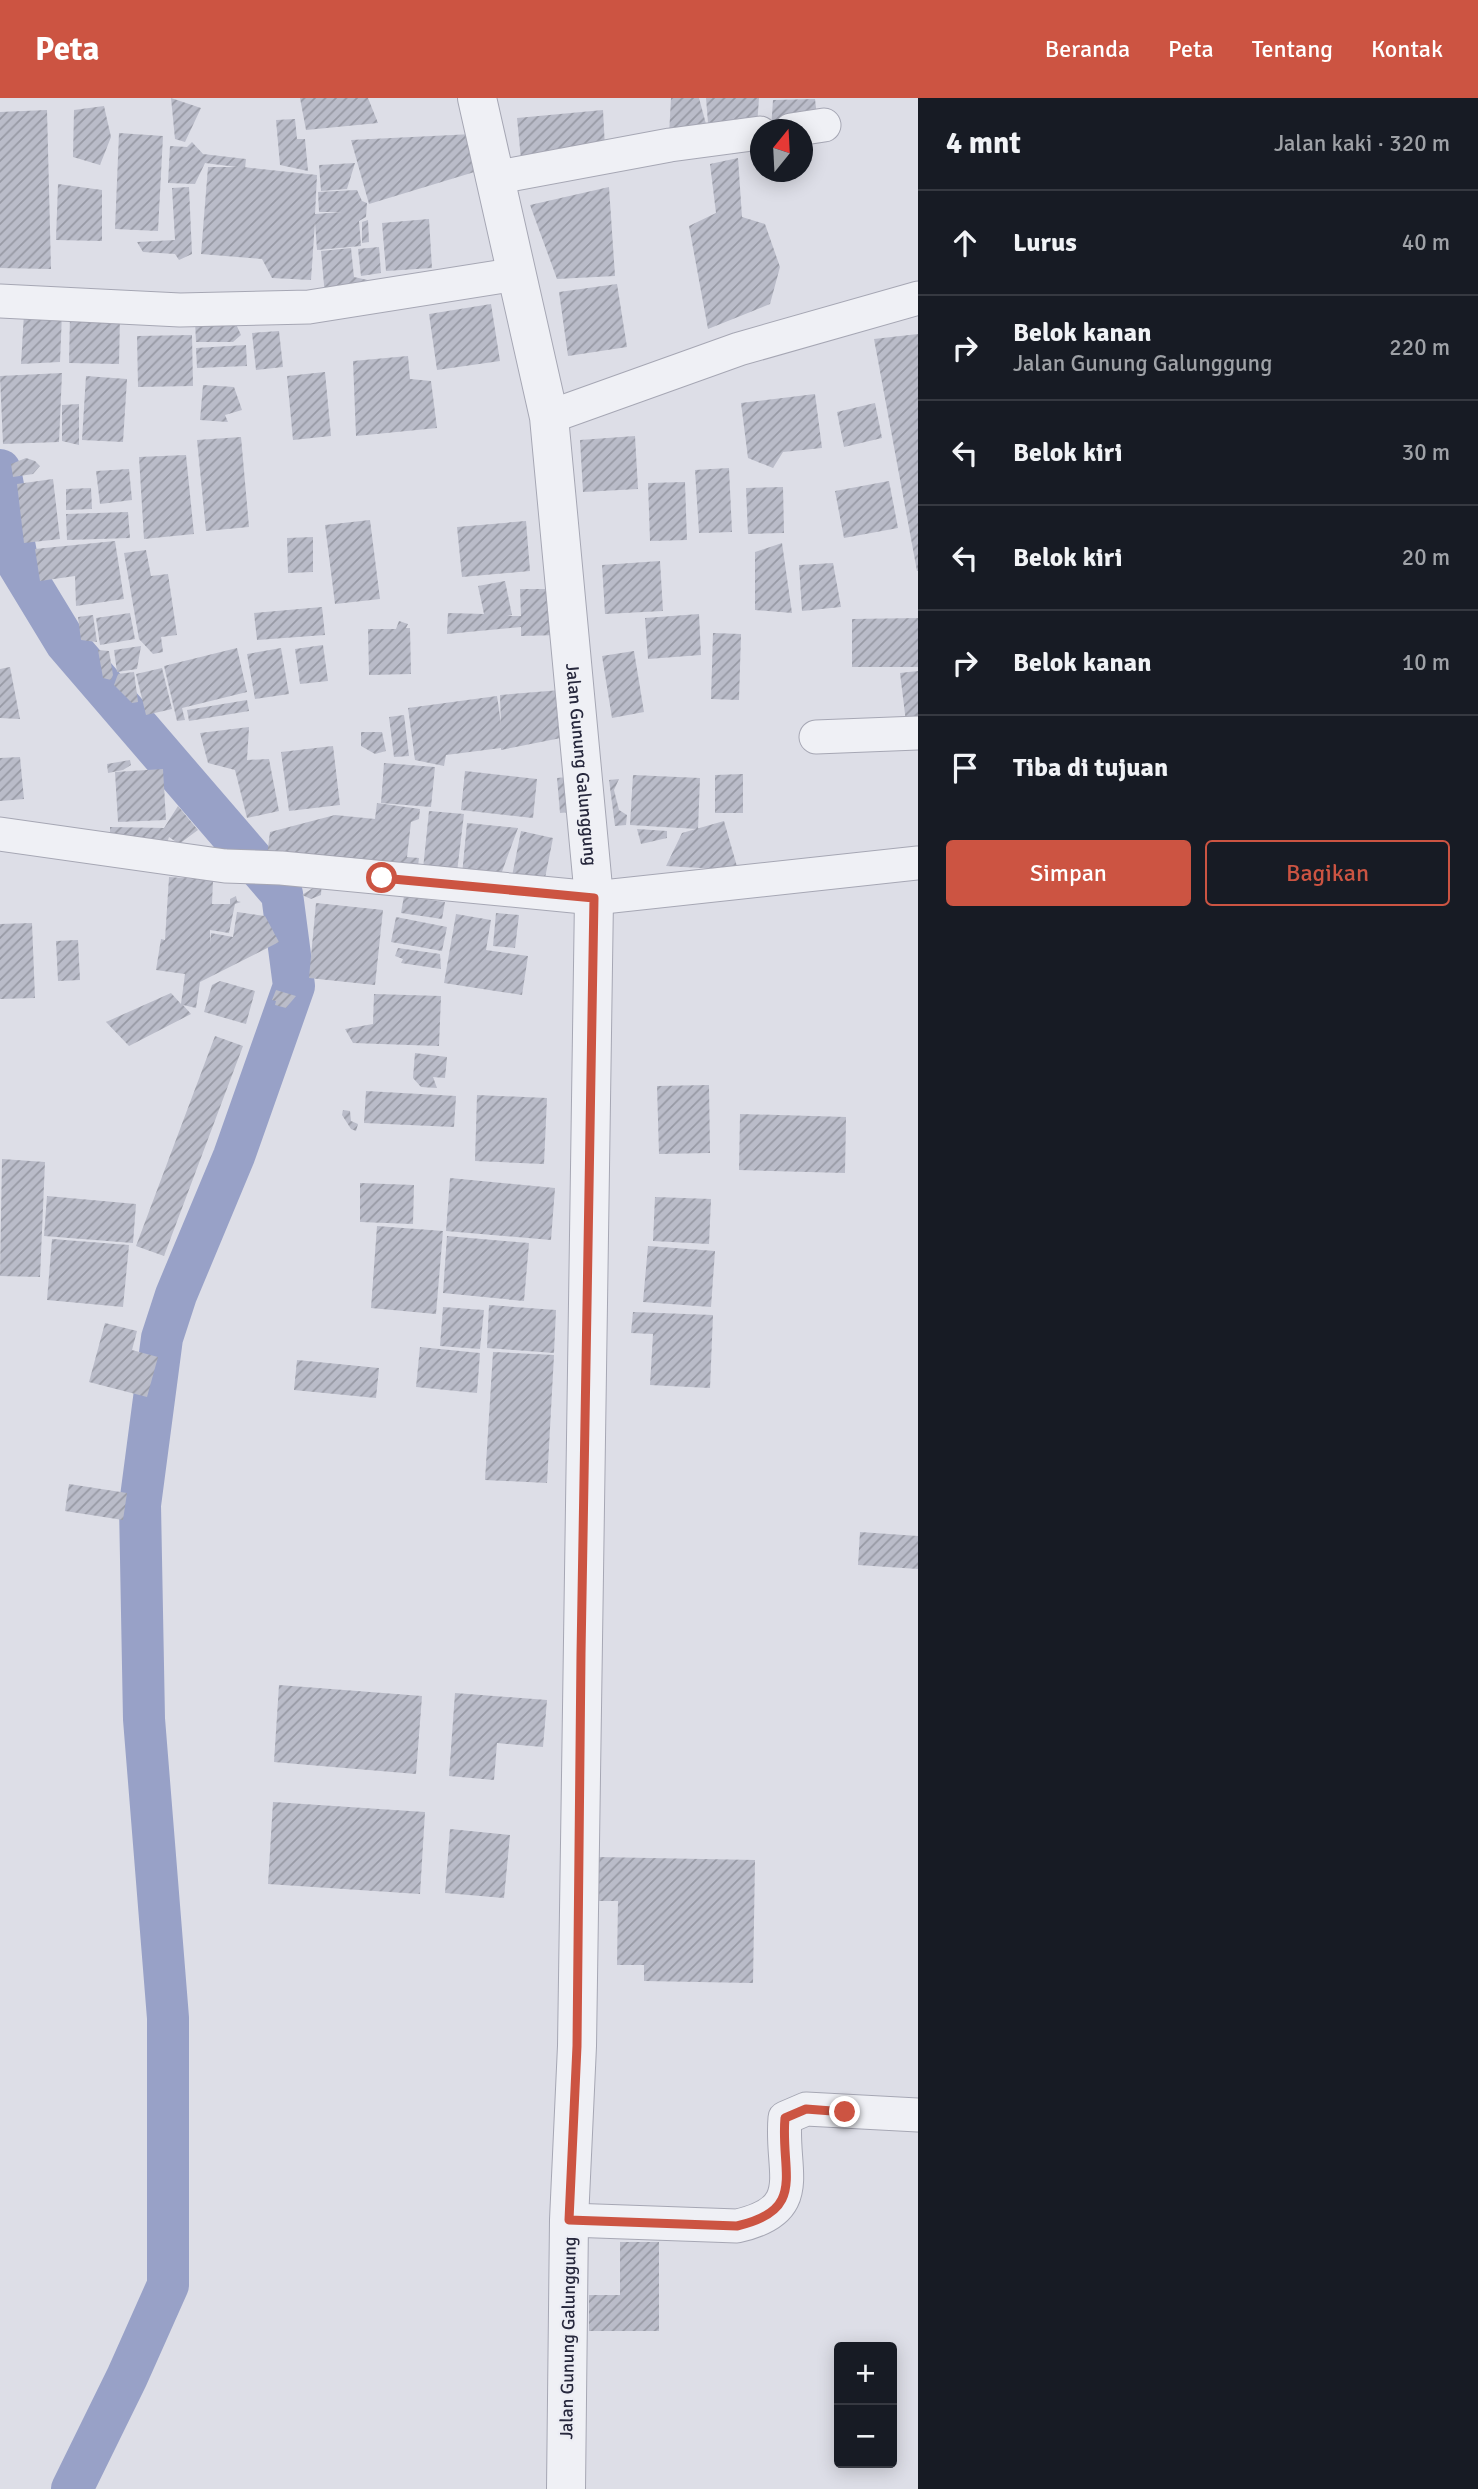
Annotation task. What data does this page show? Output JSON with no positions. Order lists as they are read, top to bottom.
{
  "streets": {
    "street": ["Jalan Gunung Galunggung"]
  },
  "north": "top",
  "page": {
    "header": "Peta",
    "nav": [
      "Beranda",
      "Peta",
      "Tentang",
      "Kontak"
    ],
    "heading": ["4 mnt", "Jalan kaki · 320 m"],
    "list": [
      ["Lurus", "40 m"],
      ["Belok kanan", "Jalan Gunung Galunggung", "220 m"],
      ["Belok kiri", "30 m"],
      ["Belok kiri", "20 m"],
      ["Belok kanan", "10 m"],
      "Tiba di tujuan"
    ],
    "buttons": ["Simpan", "Bagikan"],
    "map_buttons": ["+", "−"]
  }
}
